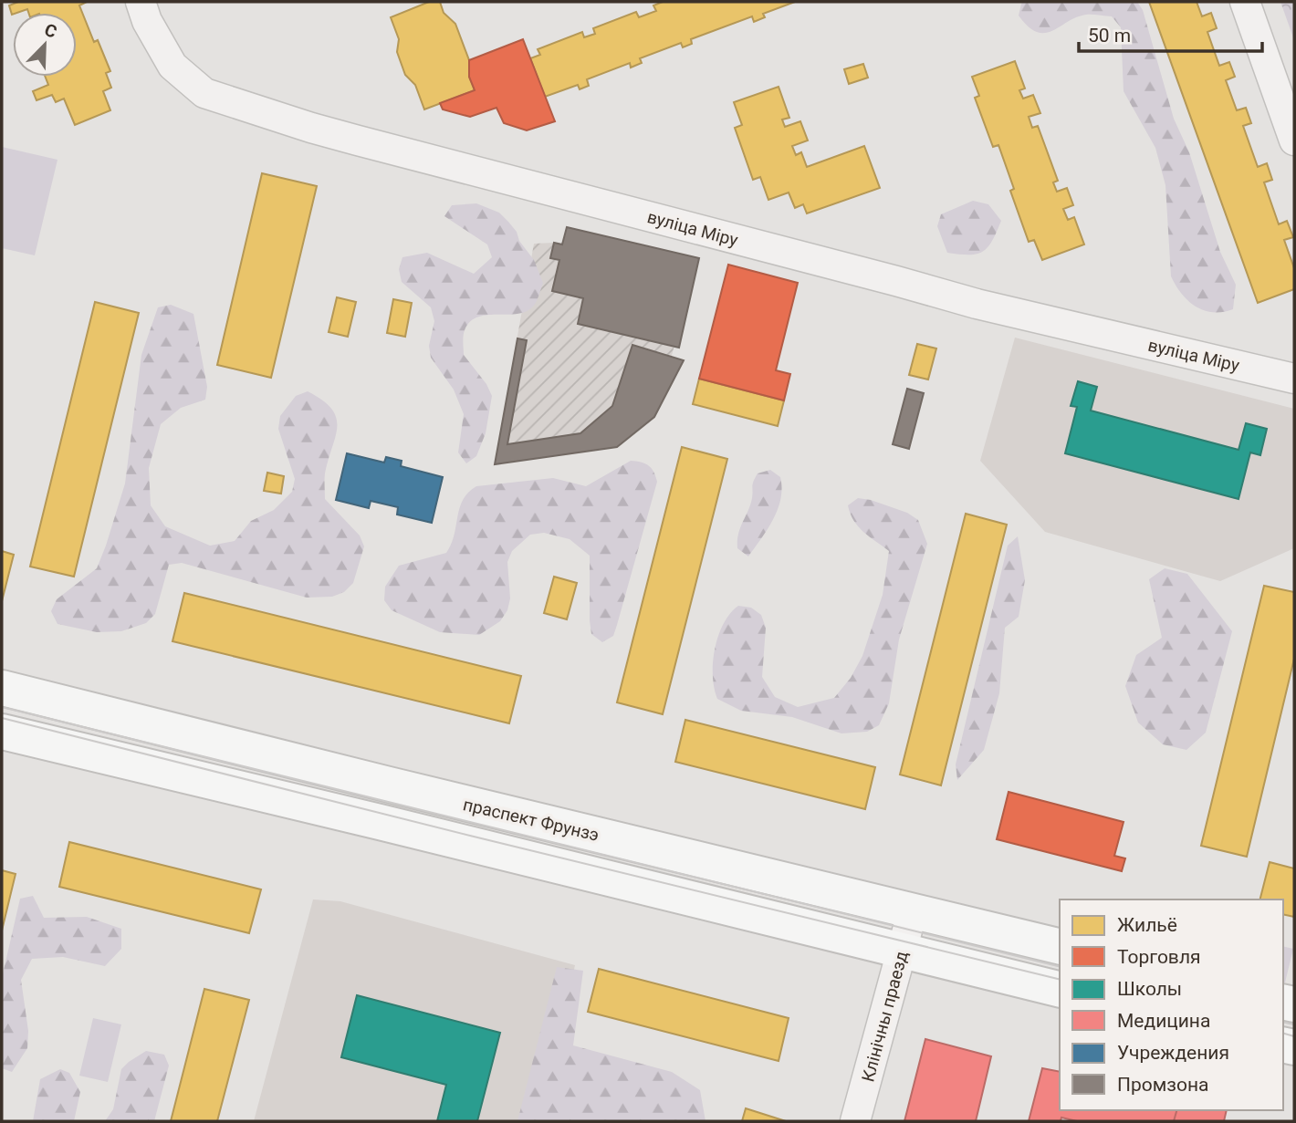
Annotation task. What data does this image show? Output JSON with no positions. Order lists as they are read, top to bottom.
{
  "streets": {
    "main road": ["праспект Фрунзэ"],
    "street": ["вуліца Міру", "Клінічны праезд"]
  },
  "crossings": [
    ["праспект Фрунзэ", "Клінічны праезд"]
  ],
  "legend": [
    "Жильё",
    "Торговля",
    "Школы",
    "Медицина",
    "Учреждения",
    "Промзона"
  ],
  "scale_bar": "50 m",
  "north": "top right"
}
